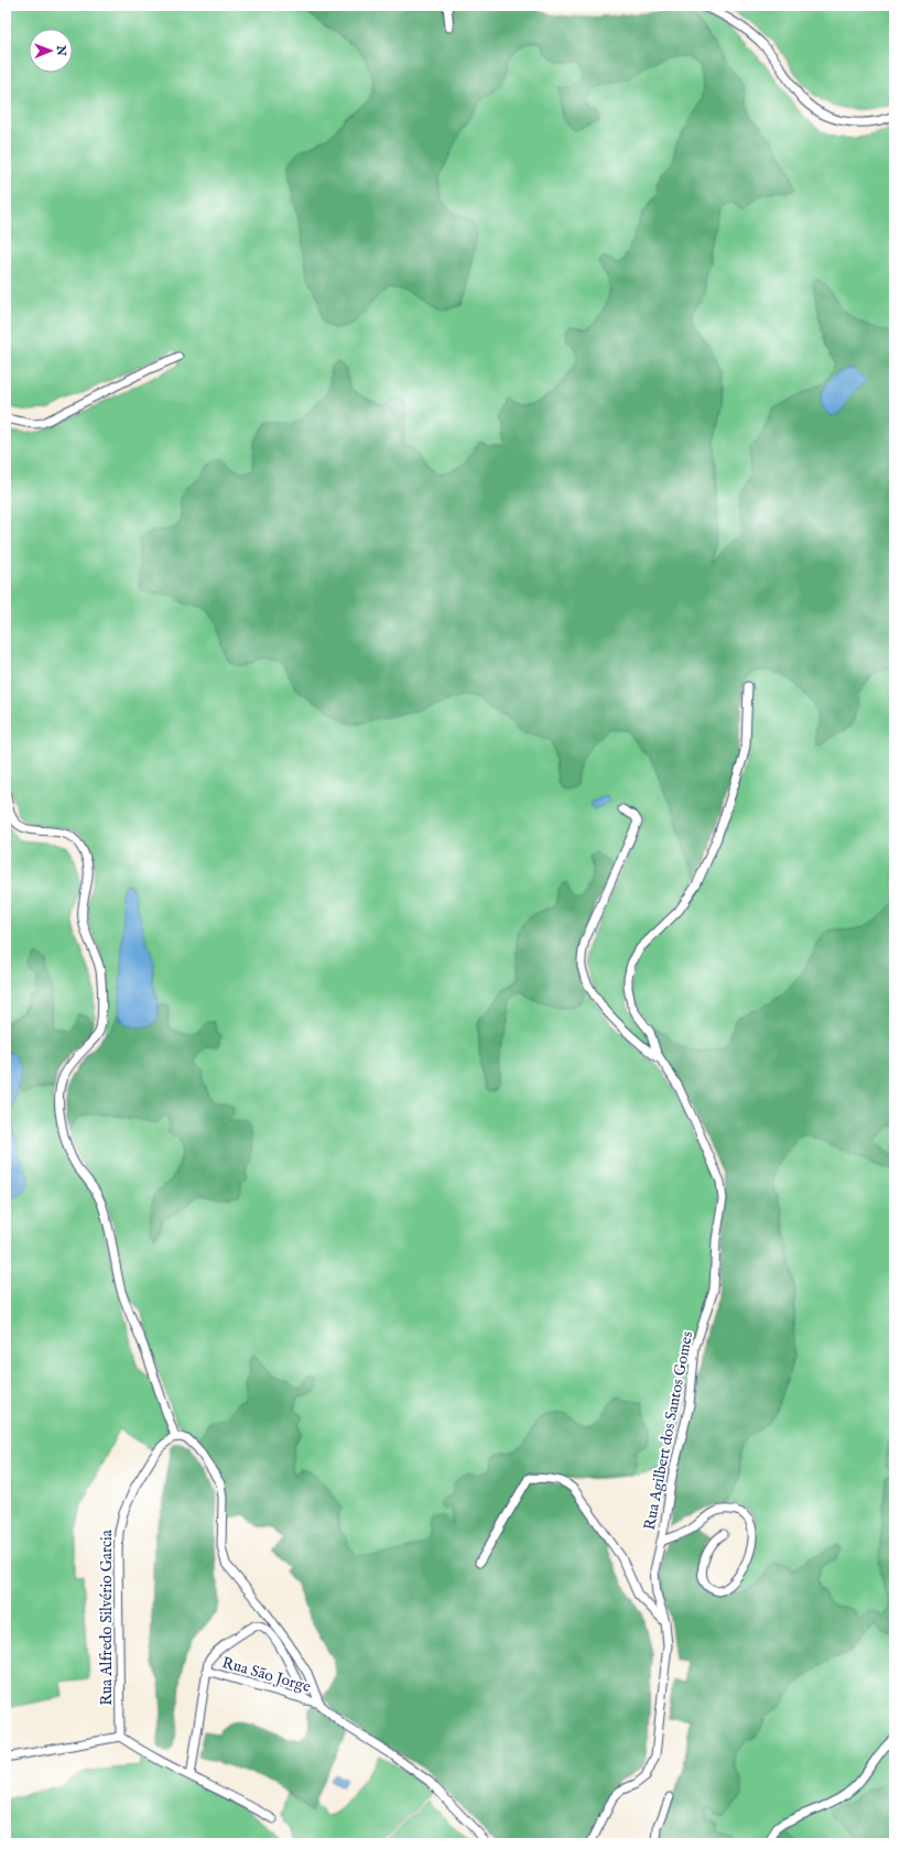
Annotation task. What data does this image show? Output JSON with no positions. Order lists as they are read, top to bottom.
{
  "streets": {
    "street": ["Rua Agilbert dos Santos Gomes", "Rua Alfredo Silvério Garcia", "Rua São Jorge"]
  },
  "north": "right"
}
